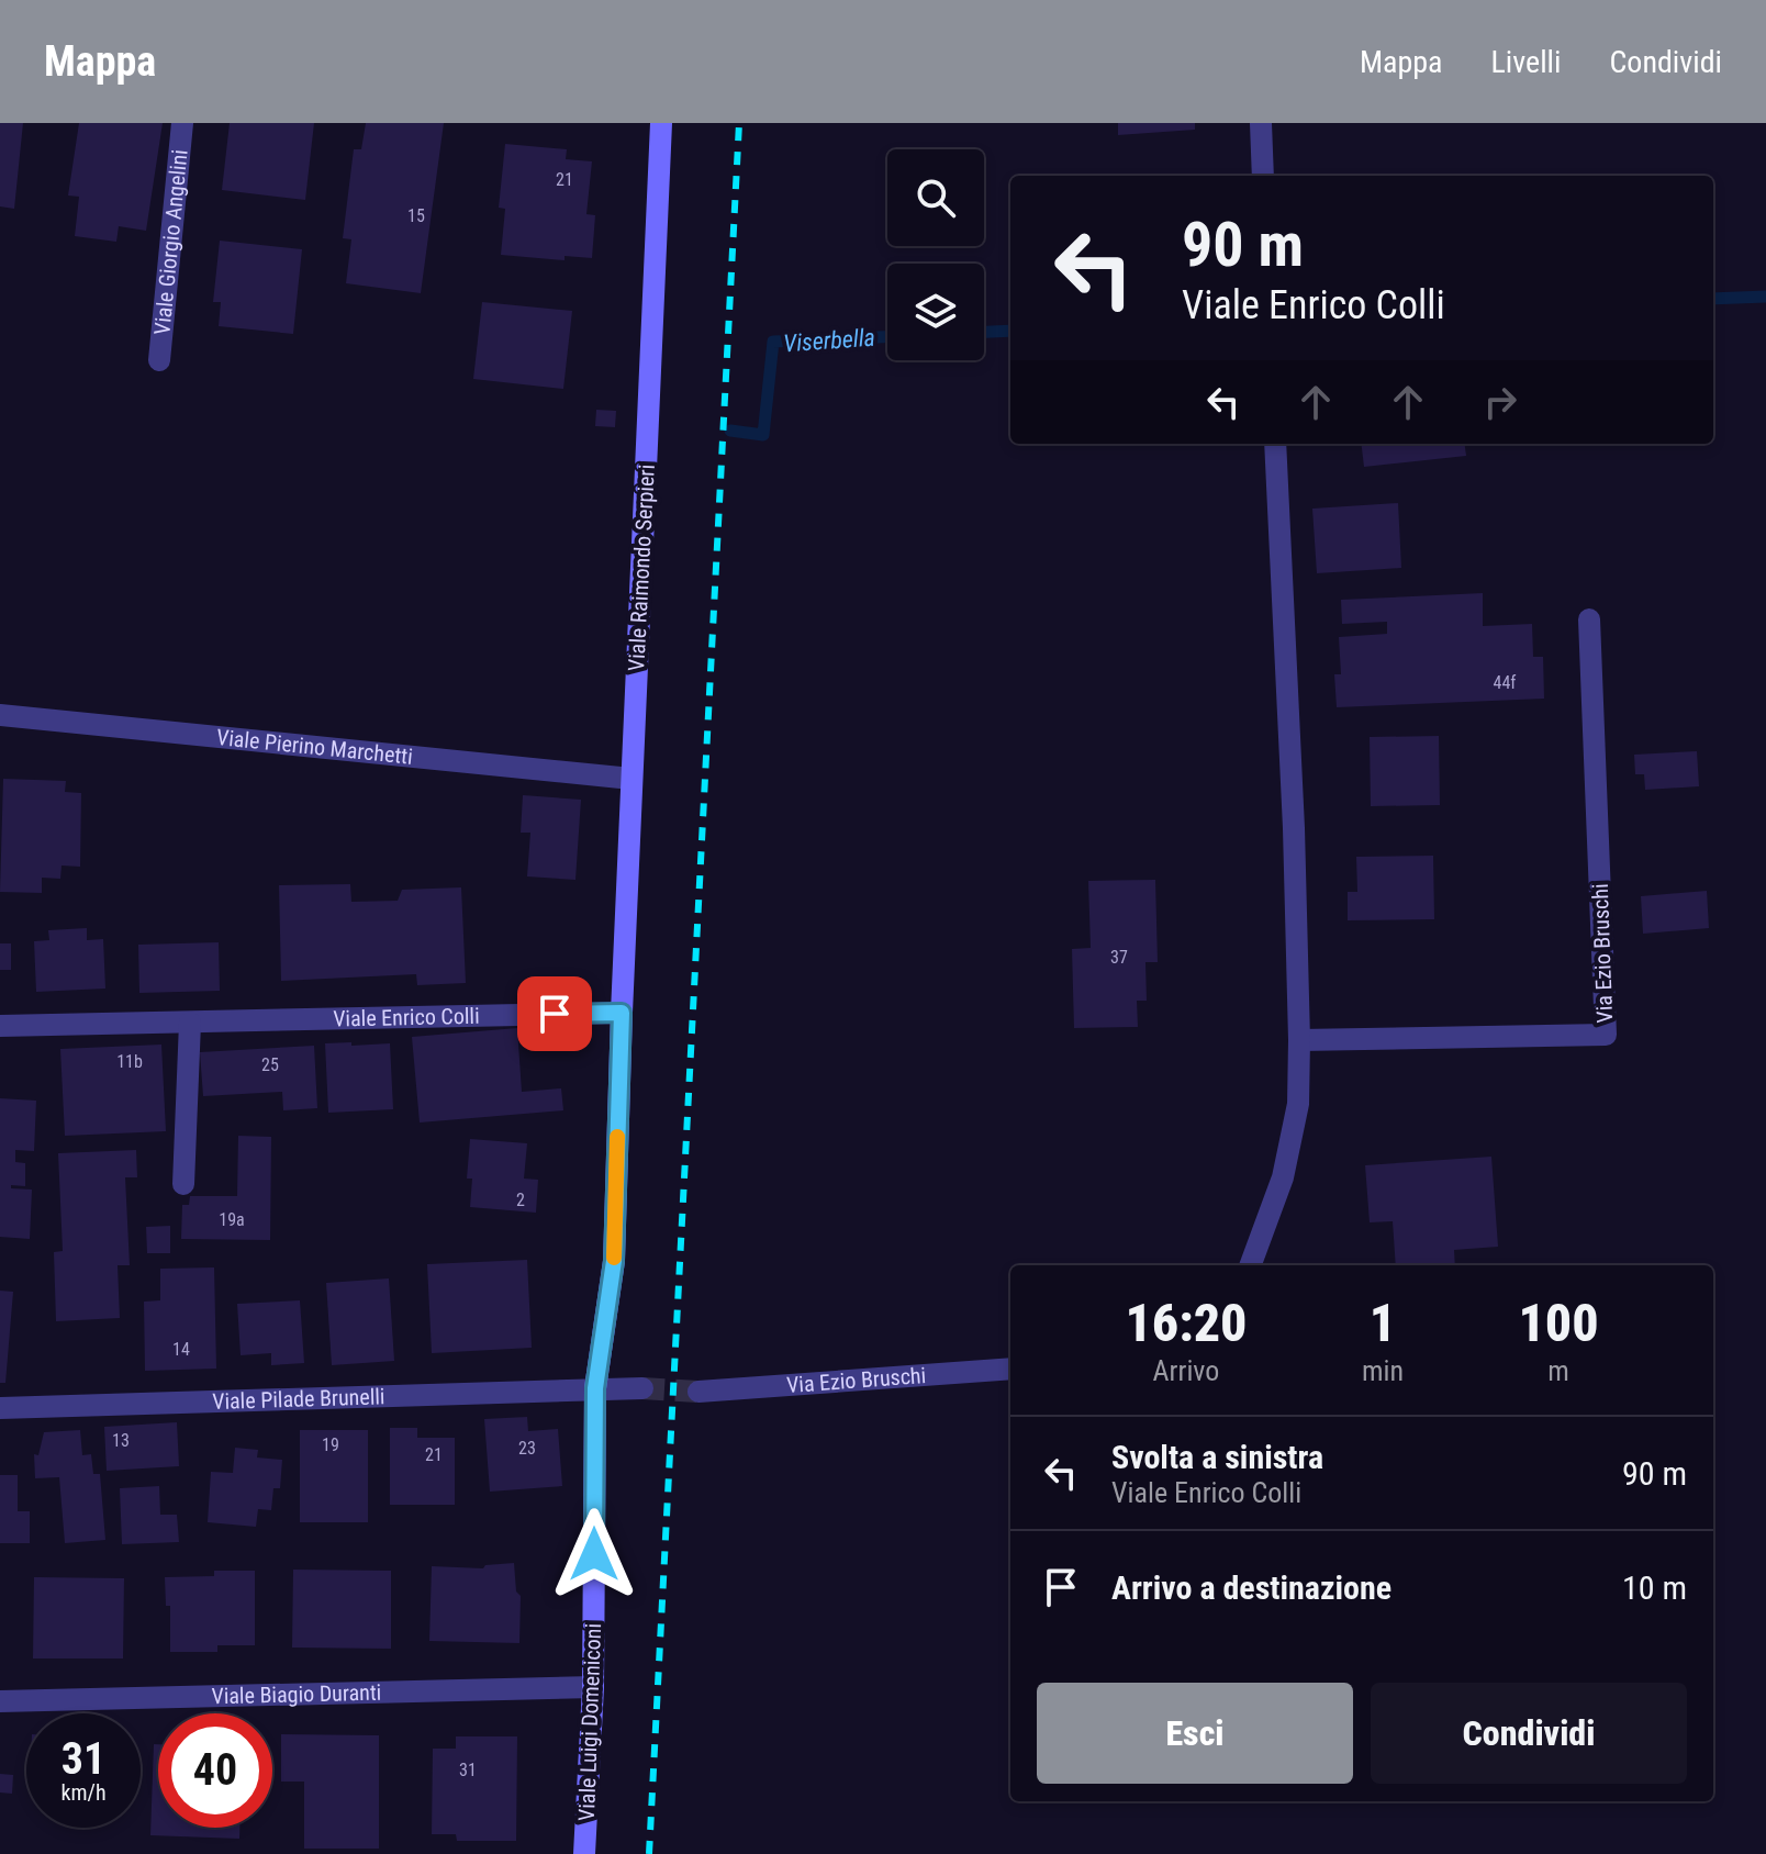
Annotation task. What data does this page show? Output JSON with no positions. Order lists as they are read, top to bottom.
{
  "streets": {
    "street": [
      "Viale Giorgio Angelini",
      "Viale Raimondo Serpieri",
      "Viale Pierino Marchetti",
      "Via Ezio Bruschi",
      "Viale Enrico Colli",
      "Viale Pilade Brunelli",
      "Viale Biagio Duranti",
      "Viale Luigi Domeniconi"
    ]
  },
  "crossings": [
    ["Viale Raimondo Serpieri", "Viale Pierino Marchetti"],
    ["Viale Raimondo Serpieri", "Viale Enrico Colli"],
    ["Viale Raimondo Serpieri", "Viale Luigi Domeniconi"],
    ["Viale Enrico Colli", "Viale Luigi Domeniconi"],
    ["Viale Pilade Brunelli", "Viale Luigi Domeniconi"],
    ["Viale Biagio Duranti", "Viale Luigi Domeniconi"]
  ],
  "water": ["Viserbella"],
  "house_numbers": [
    "21",
    "15",
    "44f",
    "37",
    "11b",
    "25",
    "2",
    "19a",
    "14",
    "13",
    "19",
    "23",
    "21",
    "31"
  ],
  "page": {
    "header": "Mappa",
    "nav": ["Mappa", "Livelli", "Condividi"],
    "turn": ["90 m", "Viale Enrico Colli"],
    "eta": [
      "16:20",
      "Arrivo",
      "1",
      "min",
      "100",
      "m"
    ],
    "list": [
      {
        "name": "Svolta a sinistra",
        "note": "Viale Enrico Colli",
        "value": "90 m"
      },
      {
        "name": "Arrivo a destinazione",
        "value": "10 m"
      }
    ],
    "buttons": ["Esci", "Condividi"],
    "speed": "31 km/h",
    "limit": "40"
  }
}
